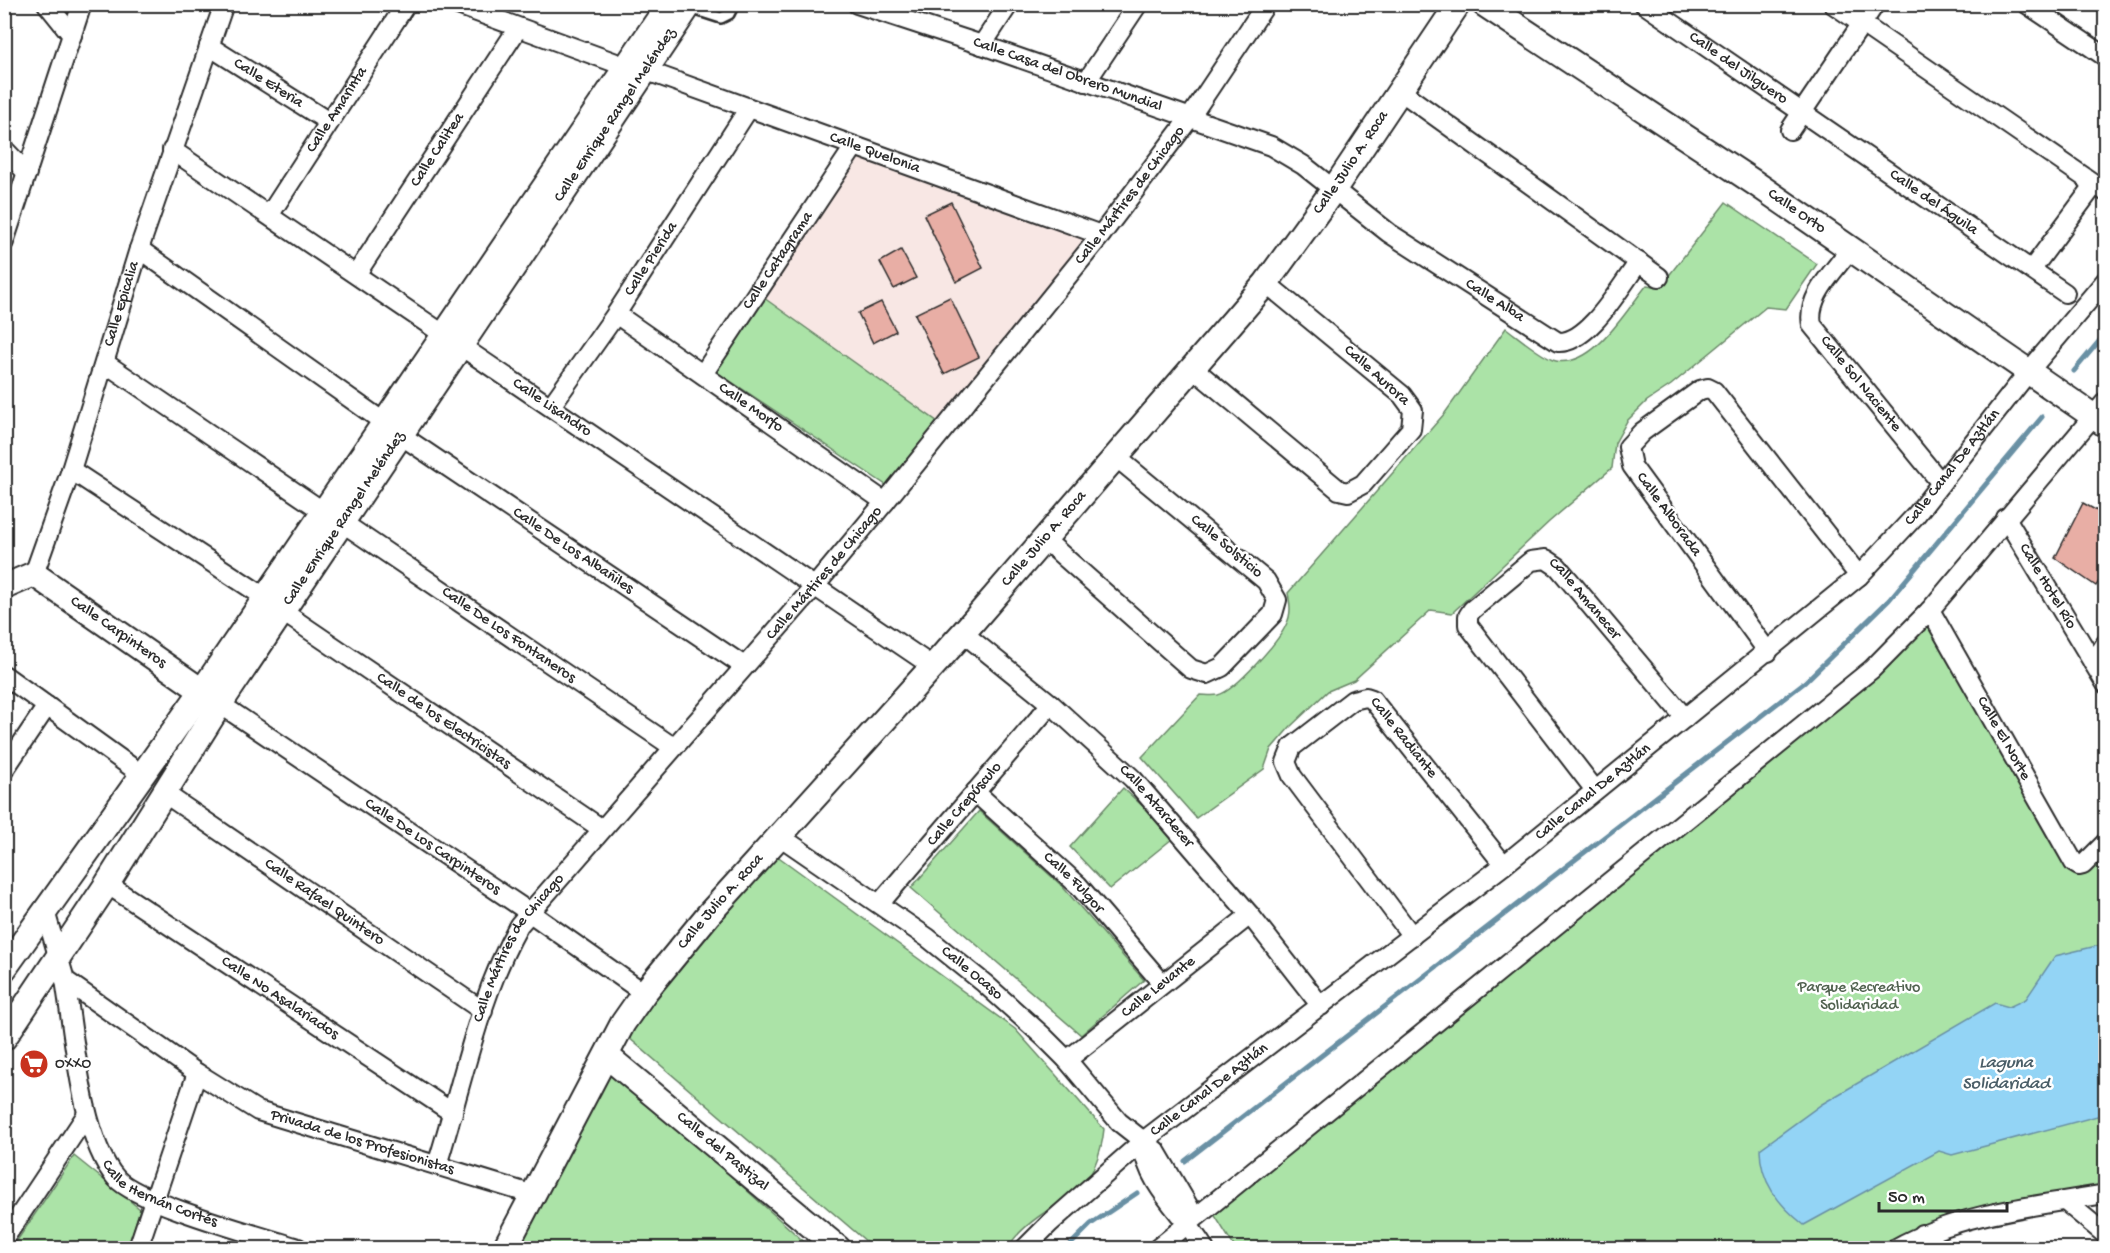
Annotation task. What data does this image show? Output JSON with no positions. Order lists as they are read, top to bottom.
{
  "streets": {
    "street": [
      "Calle del Jilguero",
      "Calle Casa del Obrero Mundial",
      "Calle Eteria",
      "Calle Amarinta",
      "Calle Enrique Rangel Meléndez",
      "Calle Calitea",
      "Calle Quelonia",
      "Calle Julio A. Roca",
      "Calle Mártires de Chicago",
      "Calle del Águila",
      "Calle Orto",
      "Calle Pierida",
      "Calle Catagrama",
      "Calle Alba",
      "Calle Epicalia",
      "Calle Aurora",
      "Calle Sol Naciente",
      "Calle Lisandro",
      "Calle Morfo",
      "Calle Canal De Aztlán",
      "Calle Alborada",
      "Calle Solsticio",
      "Calle De Los Albañiles",
      "Calle Hotel Río",
      "Calle Amanecer",
      "Calle Carpinteros",
      "Calle De Los Fontaneros",
      "Calle de los Electricistas",
      "Calle Radiante",
      "Calle El Norte",
      "Calle Crepúsculo",
      "Calle Atardecer",
      "Calle De Los Carpinteros",
      "Calle Fulgor",
      "Calle Rafael Quintero",
      "Calle Ocaso",
      "Calle Levante",
      "Calle No Asalariados",
      "Privada de los Profesionistas",
      "Calle del Pastizal",
      "Calle Hernán Cortés"
    ]
  },
  "crossings": [
    ["Calle del Jilguero", "Calle del Águila"],
    ["Calle Casa del Obrero Mundial", "Calle Julio A. Roca"],
    ["Calle Casa del Obrero Mundial", "Calle Mártires de Chicago"],
    ["Calle Casa del Obrero Mundial", "Calle Alba"],
    ["Calle Eteria", "Calle Amarinta"],
    ["Calle Eteria", "Calle Epicalia"],
    ["Calle Amarinta", "Calle Lisandro"],
    ["Calle Enrique Rangel Meléndez", "Calle Quelonia"],
    ["Calle Enrique Rangel Meléndez", "Calle Lisandro"],
    ["Calle Enrique Rangel Meléndez", "Calle De Los Albañiles"],
    ["Calle Enrique Rangel Meléndez", "Calle Carpinteros"],
    ["Calle Enrique Rangel Meléndez", "Calle De Los Fontaneros"],
    ["Calle Enrique Rangel Meléndez", "Calle de los Electricistas"],
    ["Calle Enrique Rangel Meléndez", "Calle De Los Carpinteros"],
    ["Calle Enrique Rangel Meléndez", "Calle Rafael Quintero"],
    ["Calle Enrique Rangel Meléndez", "Calle No Asalariados"],
    ["Calle Calitea", "Calle Quelonia"],
    ["Calle Calitea", "Calle Lisandro"],
    ["Calle Quelonia", "Calle Mártires de Chicago"],
    ["Calle Quelonia", "Calle Pierida"],
    ["Calle Quelonia", "Calle Catagrama"],
    ["Calle Julio A. Roca", "Calle Alba"],
    ["Calle Julio A. Roca", "Calle Aurora"],
    ["Calle Julio A. Roca", "Calle Lisandro"],
    ["Calle Julio A. Roca", "Calle Solsticio"],
    ["Calle Julio A. Roca", "Calle Atardecer"],
    ["Calle Julio A. Roca", "Calle De Los Carpinteros"],
    ["Calle Julio A. Roca", "Calle Ocaso"],
    ["Calle Julio A. Roca", "Privada de los Profesionistas"],
    ["Calle Julio A. Roca", "Calle del Pastizal"],
    ["Calle Mártires de Chicago", "Calle Lisandro"],
    ["Calle Mártires de Chicago", "Calle Morfo"],
    ["Calle Mártires de Chicago", "Calle De Los Albañiles"],
    ["Calle Mártires de Chicago", "Calle De Los Fontaneros"],
    ["Calle Mártires de Chicago", "Calle de los Electricistas"],
    ["Calle Mártires de Chicago", "Calle De Los Carpinteros"],
    ["Calle Mártires de Chicago", "Calle Rafael Quintero"],
    ["Calle Mártires de Chicago", "Calle No Asalariados"],
    ["Calle Mártires de Chicago", "Privada de los Profesionistas"],
    ["Calle Orto", "Calle Sol Naciente"],
    ["Calle Orto", "Calle Canal De Aztlán"],
    ["Calle Pierida", "Calle Lisandro"],
    ["Calle Pierida", "Calle Morfo"],
    ["Calle Catagrama", "Calle Morfo"],
    ["Calle Epicalia", "Calle Lisandro"],
    ["Calle Epicalia", "Calle De Los Albañiles"],
    ["Calle Epicalia", "Calle Carpinteros"],
    ["Calle Epicalia", "Calle De Los Fontaneros"],
    ["Calle Epicalia", "Calle de los Electricistas"],
    ["Calle Sol Naciente", "Calle Canal De Aztlán"],
    ["Calle Canal De Aztlán", "Calle Alborada"],
    ["Calle Canal De Aztlán", "Calle Amanecer"],
    ["Calle Canal De Aztlán", "Calle Radiante"],
    ["Calle Canal De Aztlán", "Calle Atardecer"],
    ["Calle Canal De Aztlán", "Calle Ocaso"],
    ["Calle Carpinteros", "Calle De Los Carpinteros"],
    ["Calle Crepúsculo", "Calle Atardecer"],
    ["Calle Crepúsculo", "Calle Fulgor"],
    ["Calle Crepúsculo", "Calle Ocaso"],
    ["Calle Atardecer", "Calle Levante"],
    ["Calle Fulgor", "Calle Levante"],
    ["Calle Ocaso", "Calle Levante"],
    ["Privada de los Profesionistas", "Calle Hernán Cortés"]
  ],
  "water": ["Laguna Solidaridad"],
  "parks": ["Parque Recreativo Solidaridad"],
  "places": {
    "supermarket": ["OXXO"]
  },
  "scale_bar": "50 m"
}
